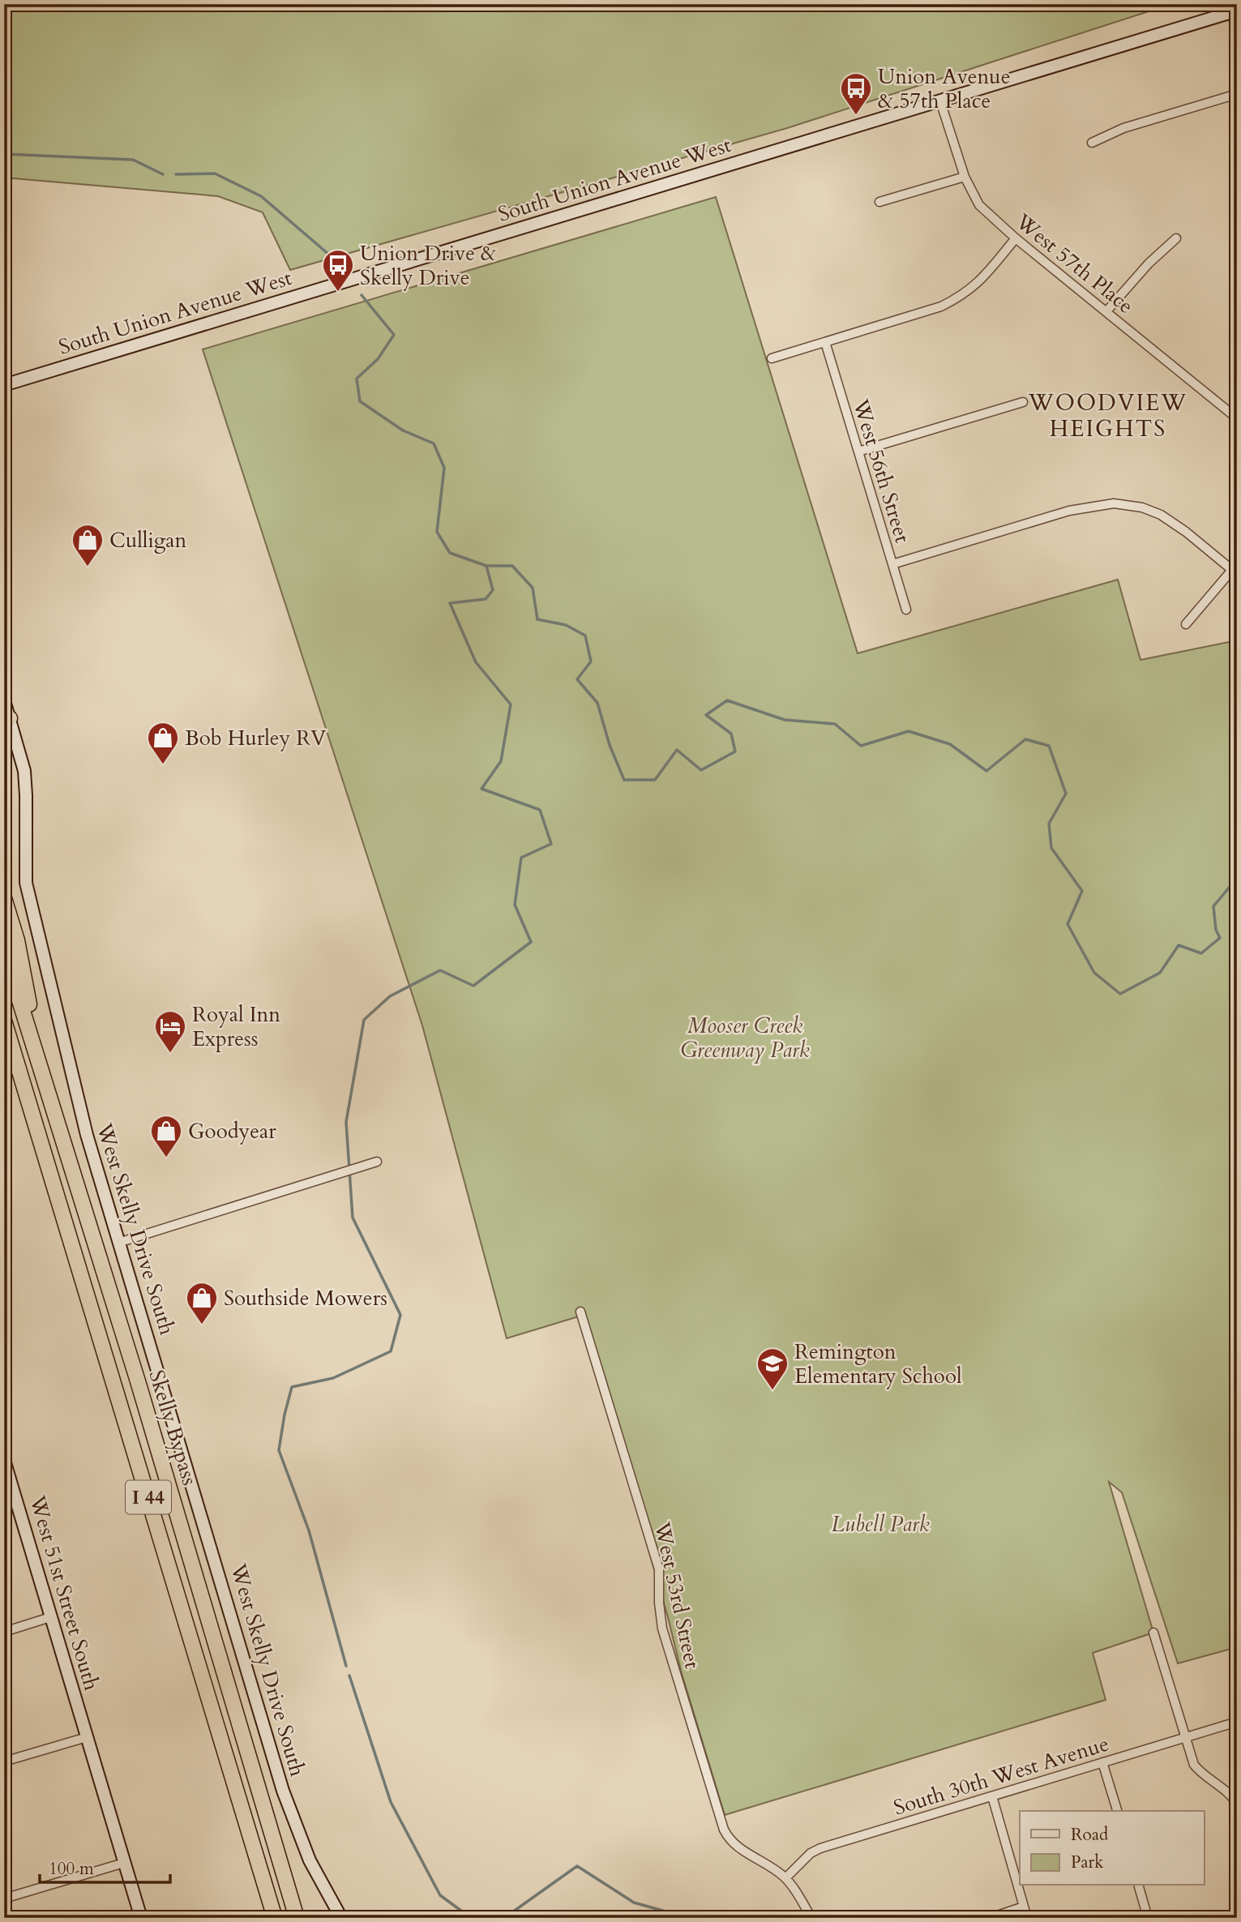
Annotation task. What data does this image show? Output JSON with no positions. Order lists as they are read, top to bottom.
{
  "streets": {
    "highway": ["Skelly Bypass", "I 44"],
    "street": [
      "South Union Avenue West",
      "West 57th Place",
      "West 56th Street",
      "West Skelly Drive South",
      "West 51st Street South",
      "West 53rd Street",
      "South 30th West Avenue"
    ]
  },
  "crossings": [
    ["South Union Avenue West", "West 57th Place"],
    ["West 53rd Street", "South 30th West Avenue"]
  ],
  "districts": ["WOODVIEW HEIGHTS"],
  "parks": ["Mooser Creek Greenway Park", "Lubell Park"],
  "places": {
    "bus stop": ["Union Avenue & 57th Place", "Union Drive & Skelly Drive"],
    "shop": [
      "Culligan",
      "Bob Hurley RV",
      "Goodyear",
      "Southside Mowers"
    ],
    "hotel": ["Royal Inn Express"],
    "school or university": ["Remington Elementary School"]
  },
  "legend": ["Road", "Park"],
  "scale_bar": "100 m"
}
